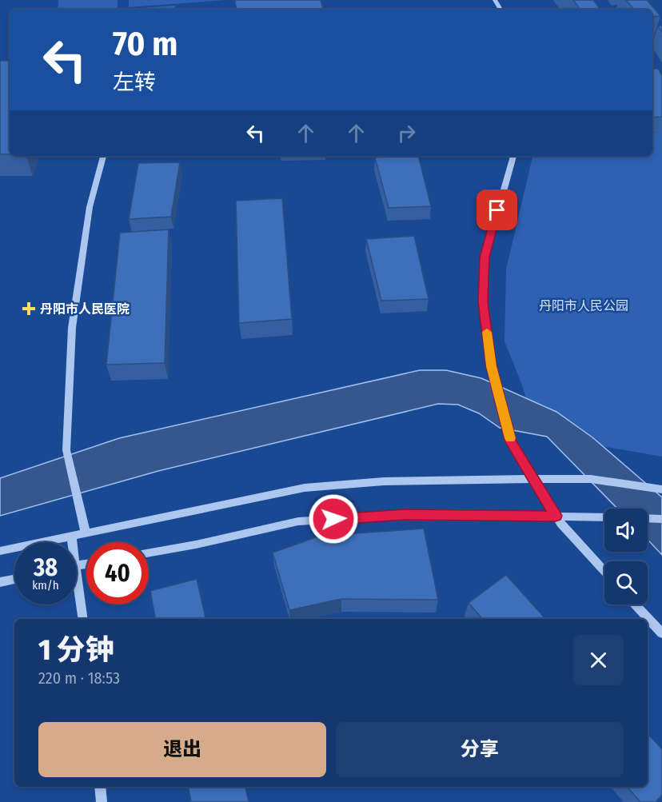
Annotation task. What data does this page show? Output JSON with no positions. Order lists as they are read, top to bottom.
{
  "parks": ["丹阳市人民公园"],
  "places": {
    "health": ["丹阳市人民医院"]
  },
  "page": {
    "turn": ["70 m", "左转"],
    "speed": "38 km/h",
    "limit": "40",
    "heading": ["1 分钟", "220 m · 18:53"],
    "buttons": ["退出", "分享"]
  }
}
